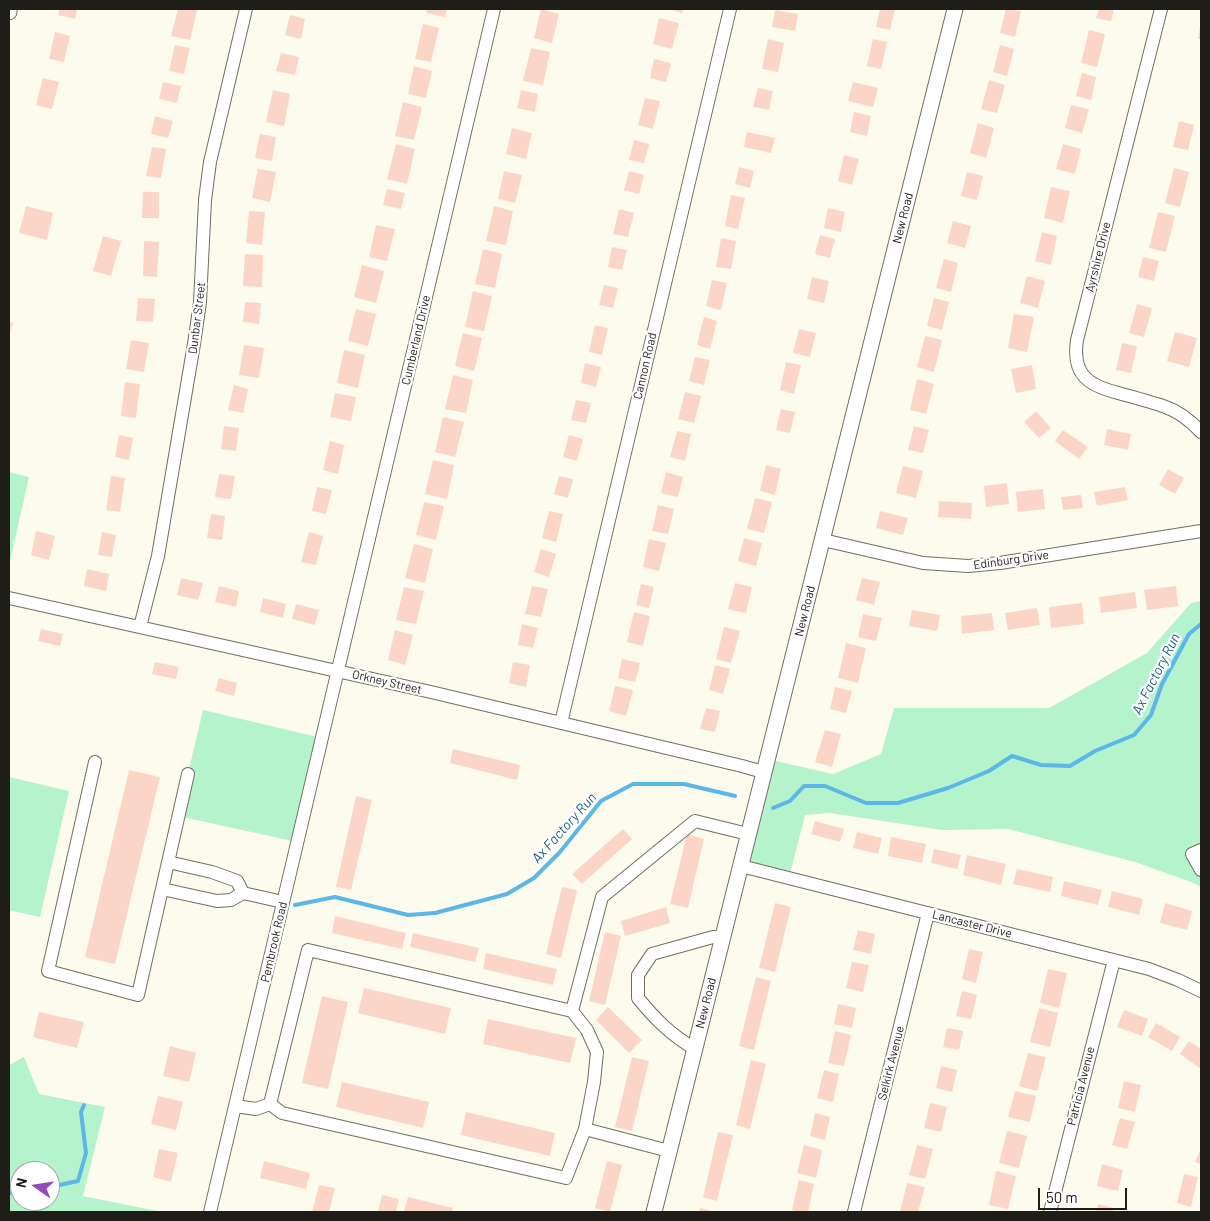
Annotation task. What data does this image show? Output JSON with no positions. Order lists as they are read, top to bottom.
{
  "streets": {
    "street": [
      "New Road",
      "Ayrshire Drive",
      "Dunbar Street",
      "Cumberland Drive",
      "Cannon Road",
      "Edinburg Drive",
      "Orkney Street",
      "Lancaster Drive",
      "Pembrook Road",
      "Selkirk Avenue",
      "Patricia Avenue"
    ]
  },
  "crossings": [
    ["New Road", "Edinburg Drive"],
    ["New Road", "Orkney Street"],
    ["New Road", "Lancaster Drive"],
    ["Dunbar Street", "Orkney Street"],
    ["Cumberland Drive", "Orkney Street"],
    ["Cumberland Drive", "Pembrook Road"],
    ["Cannon Road", "Orkney Street"],
    ["Orkney Street", "Pembrook Road"],
    ["Lancaster Drive", "Selkirk Avenue"],
    ["Lancaster Drive", "Patricia Avenue"]
  ],
  "water": ["Ax Factory Run"],
  "scale_bar": "50 m",
  "north": "left"
}
